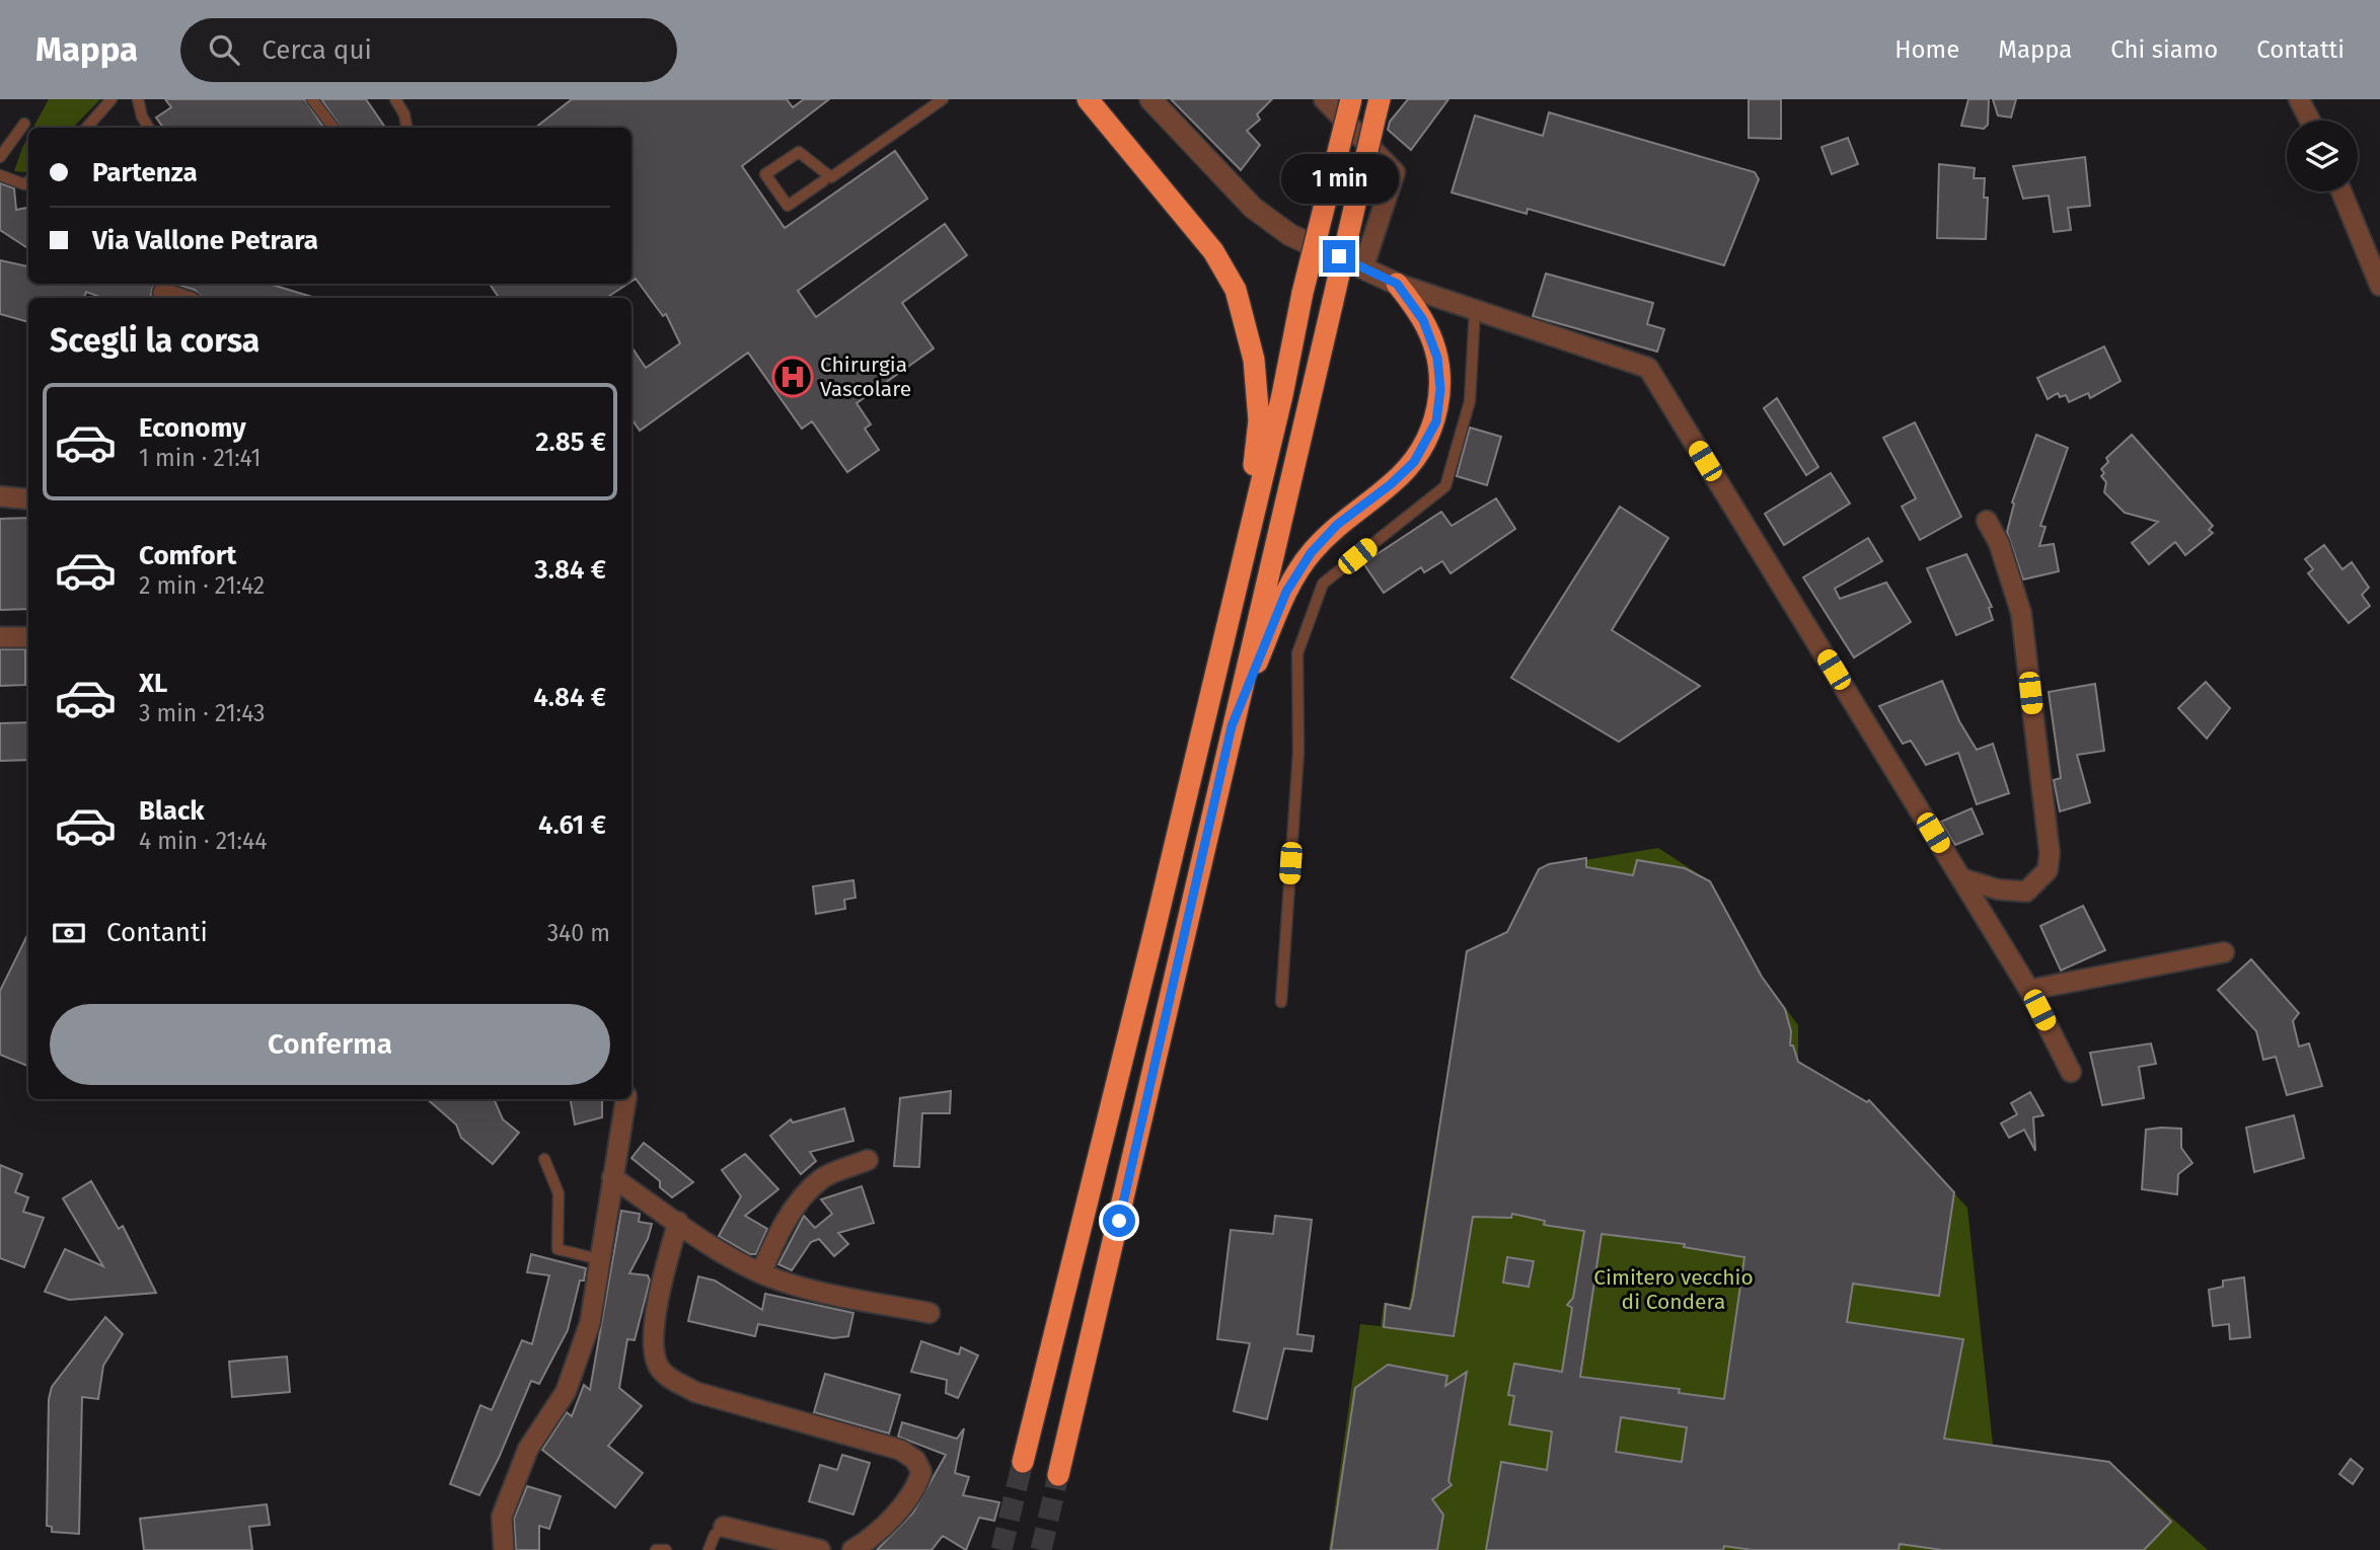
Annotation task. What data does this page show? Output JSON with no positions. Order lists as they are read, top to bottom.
{
  "parks": ["Cimitero vecchio di Condera"],
  "places": {
    "hospital": ["Chirurgia Vascolare"]
  },
  "page": {
    "header": "Mappa",
    "search": "Cerca qui",
    "nav": [
      "Home",
      "Mappa",
      "Chi siamo",
      "Contatti"
    ],
    "banner": ["Partenza", "Via Vallone Petrara"],
    "bubble": "1 min",
    "heading": "Scegli la corsa",
    "list": [
      {
        "name": "Economy",
        "note": "1 min · 21:41",
        "value": "2.85 €"
      },
      {
        "name": "Comfort",
        "note": "2 min · 21:42",
        "value": "3.84 €"
      },
      {
        "name": "XL",
        "note": "3 min · 21:43",
        "value": "4.84 €"
      },
      {
        "name": "Black",
        "note": "4 min · 21:44",
        "value": "4.61 €"
      }
    ],
    "pay": ["Contanti", "340 m"],
    "buttons": "Conferma"
  }
}
